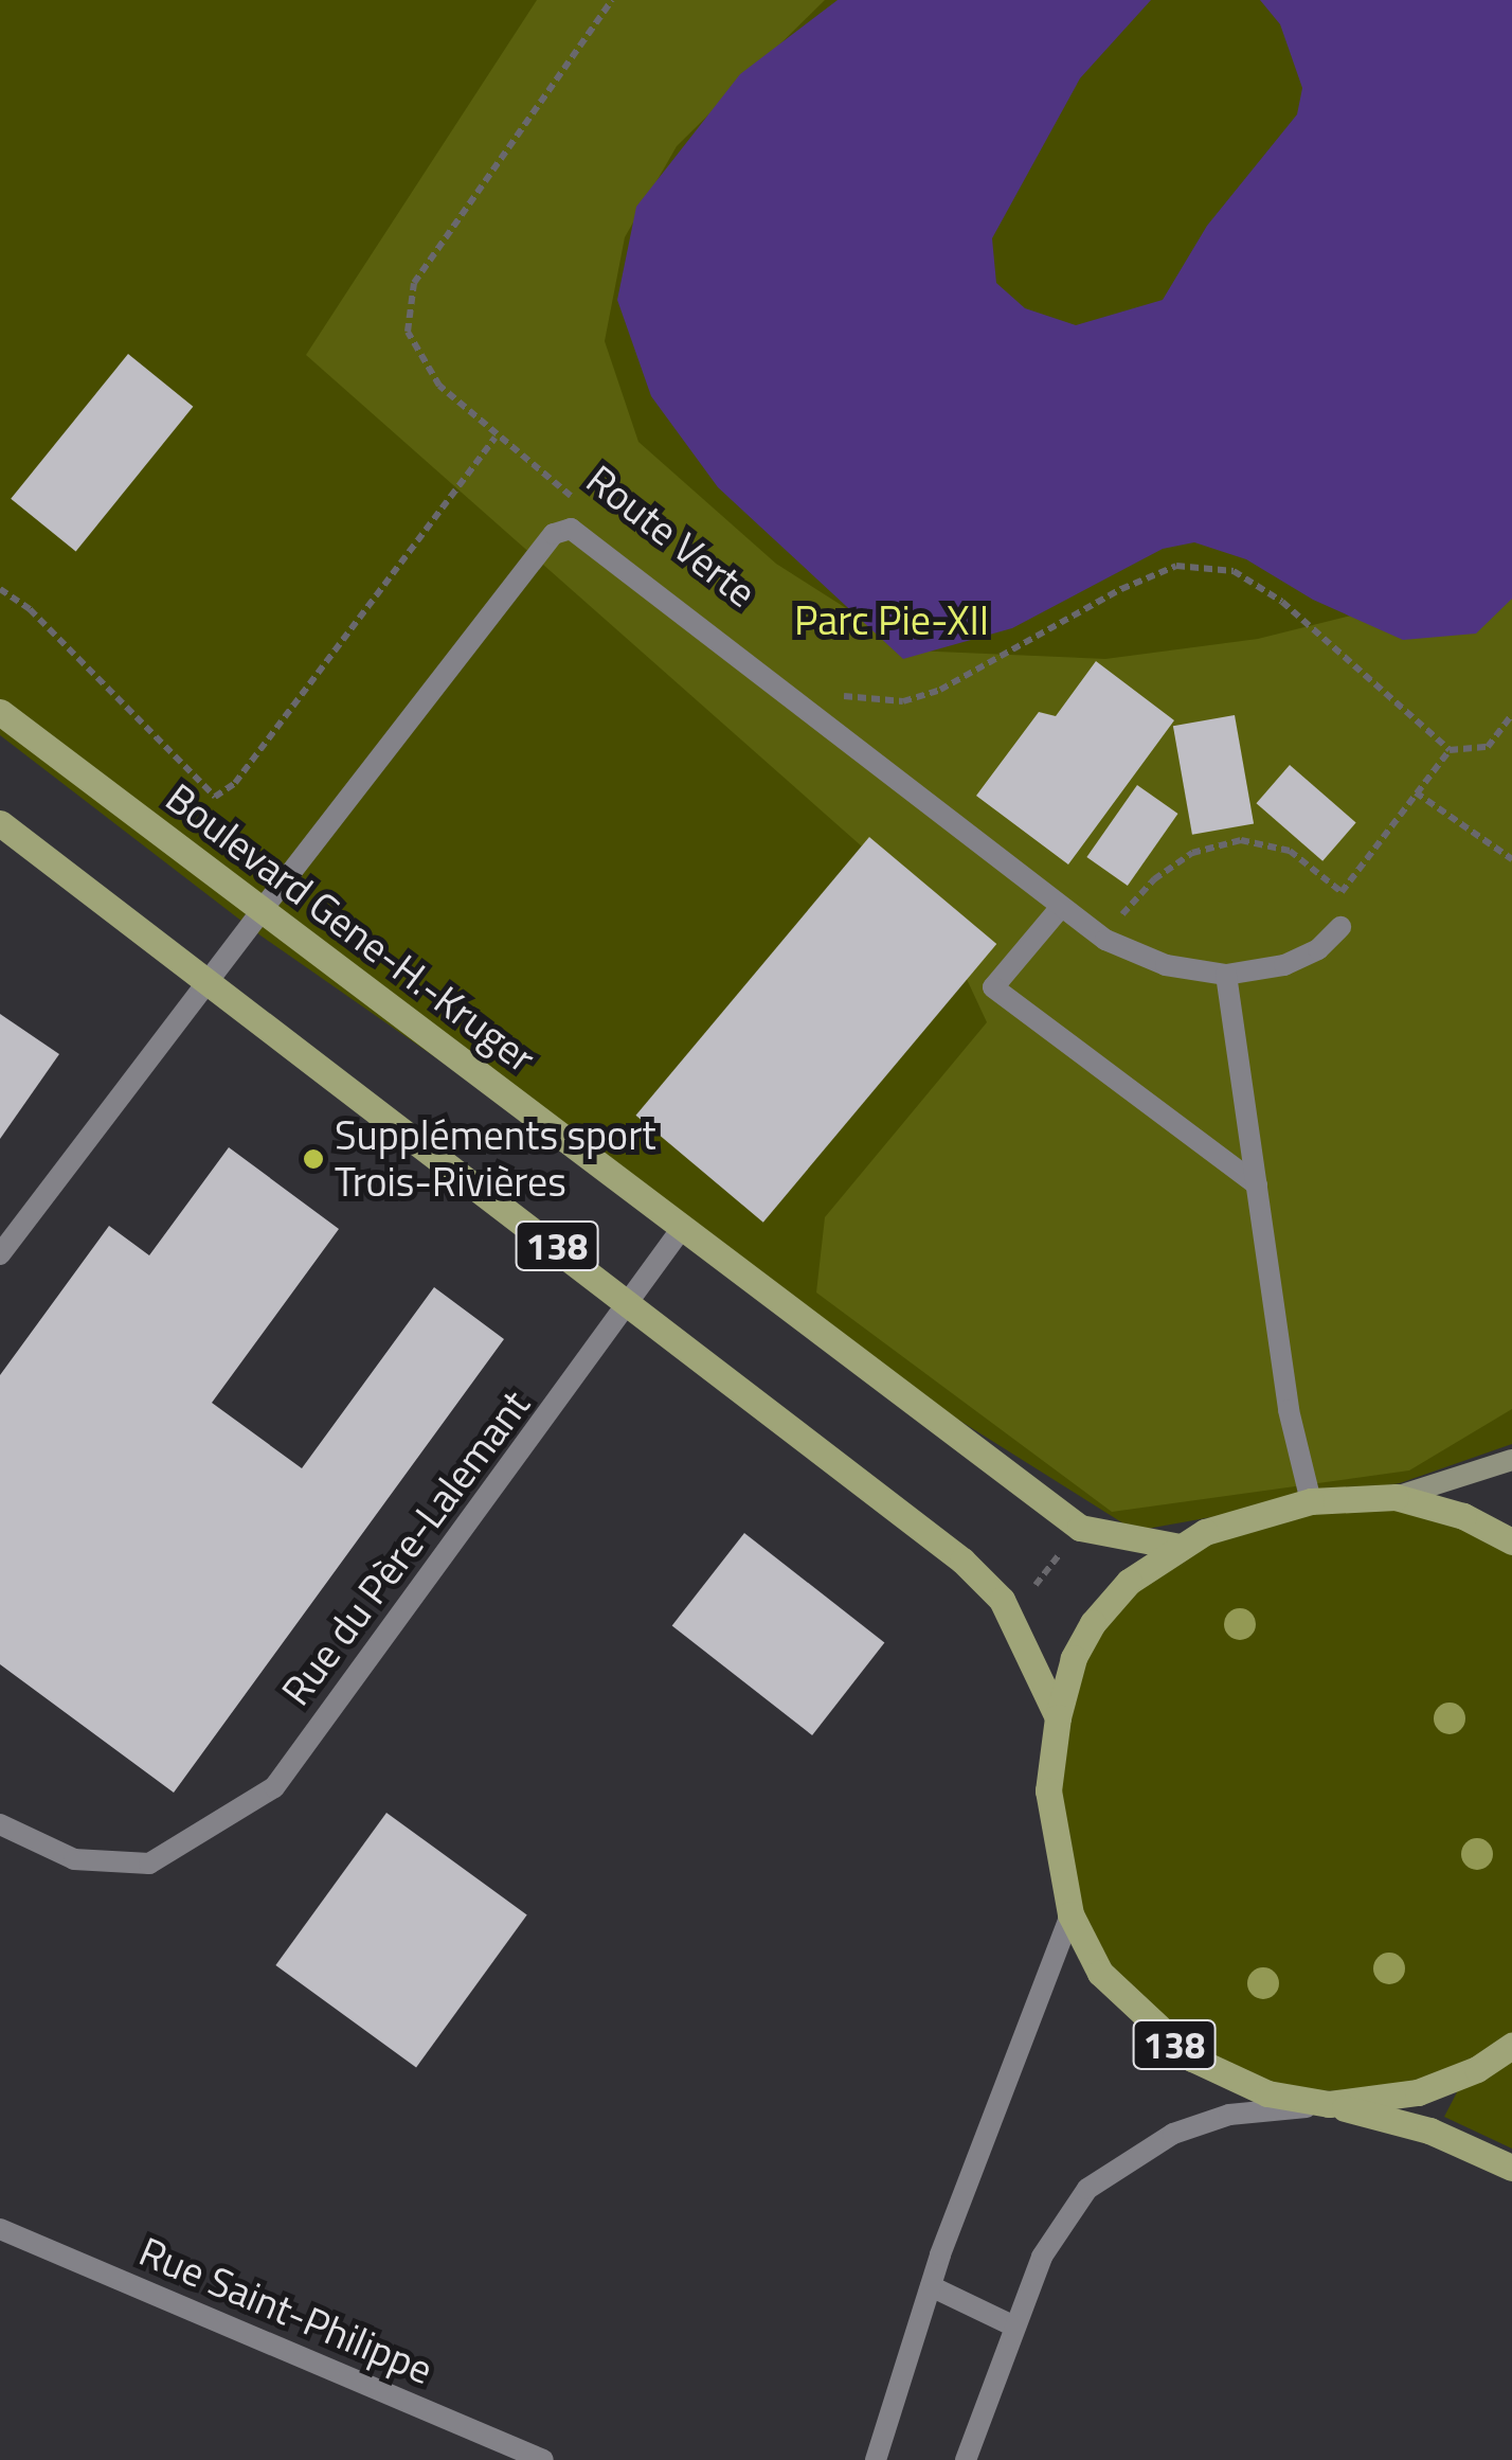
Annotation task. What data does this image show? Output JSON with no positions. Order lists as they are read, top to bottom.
{
  "streets": {
    "main road": ["Boulevard Gene-H.-Kruger", "138"],
    "street": ["Rue du Père-Lalemant", "Rue Saint-Philippe"],
    "path": ["Route Verte"]
  },
  "crossings": [
    ["Boulevard Gene-H.-Kruger", "Rue du Père-Lalemant"],
    ["138", "Rue du Père-Lalemant"]
  ],
  "parks": ["Parc Pie-XII"],
  "places": ["Suppléments sport Trois-Rivières"]
}
